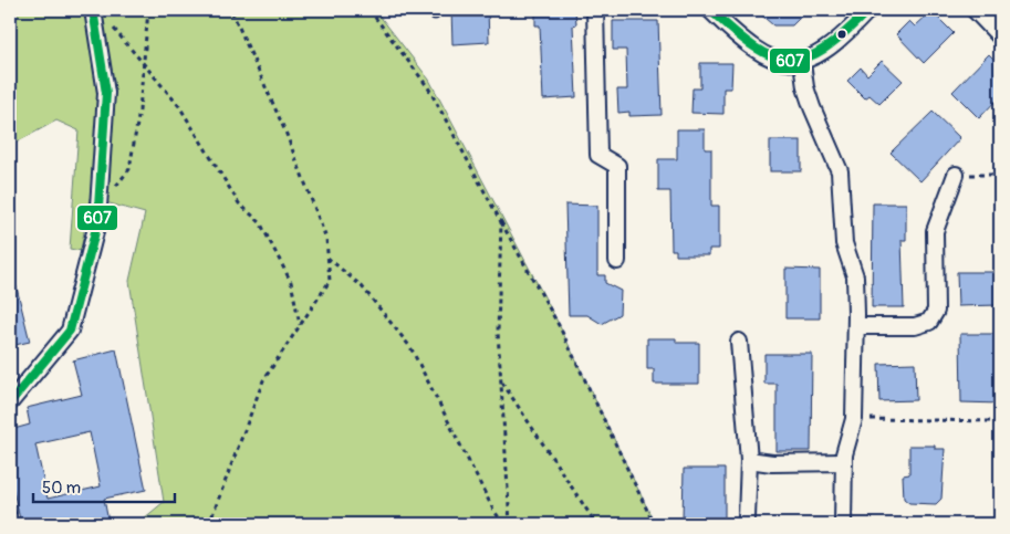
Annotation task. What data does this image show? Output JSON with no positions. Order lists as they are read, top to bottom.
{
  "lines": ["transit line 607"],
  "scale_bar": "50 m"
}
